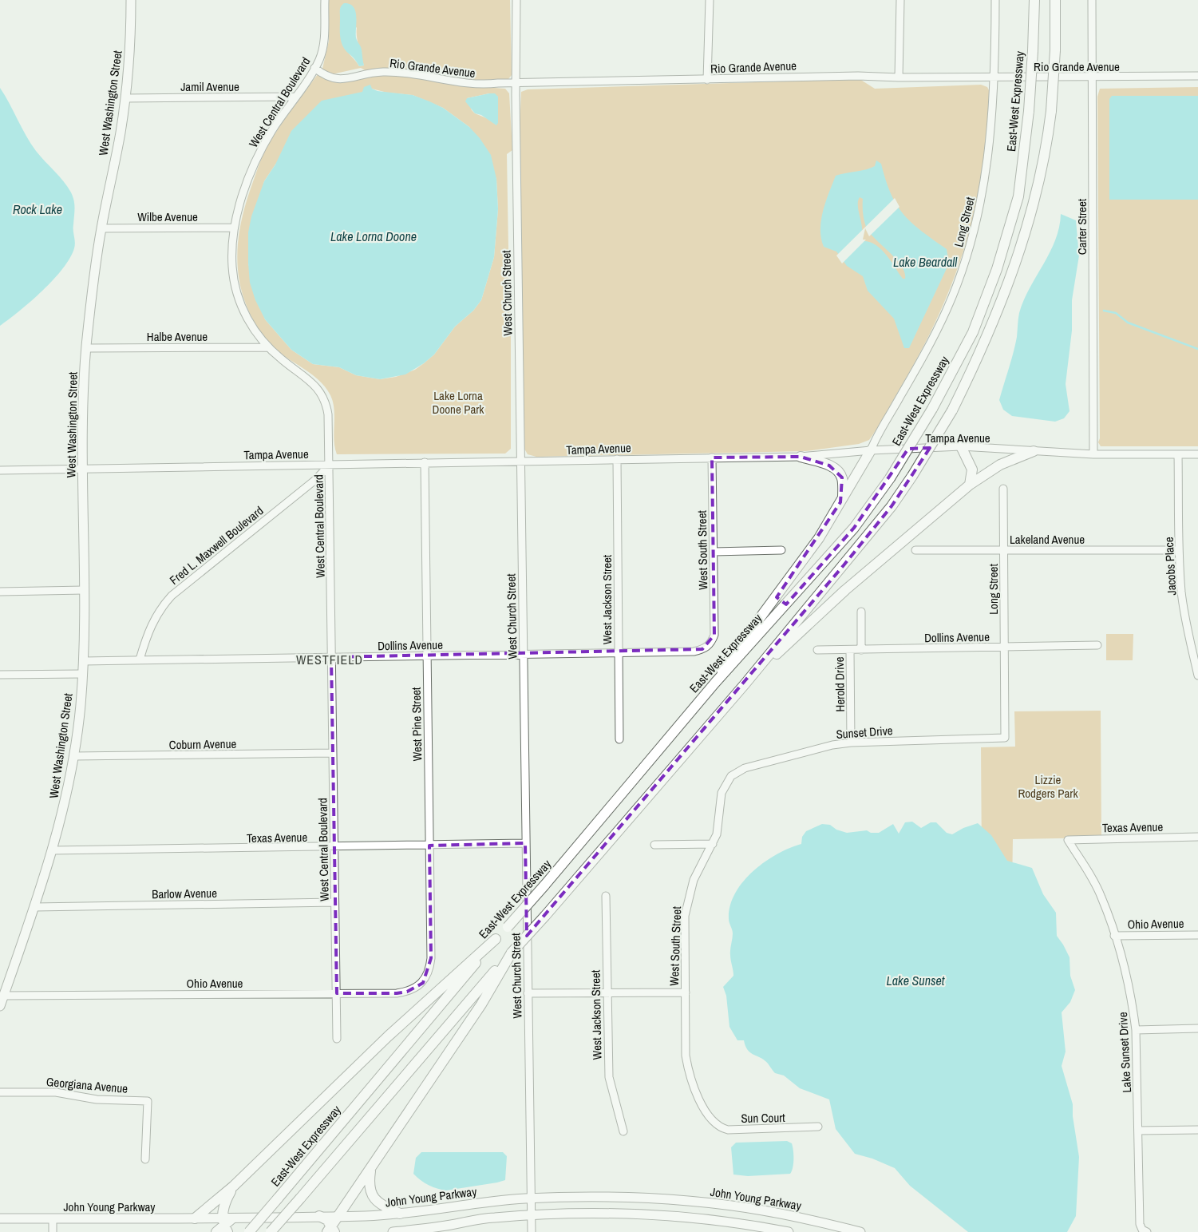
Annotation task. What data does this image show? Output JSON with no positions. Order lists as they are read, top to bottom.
{
  "streets": {
    "highway": ["East-West Expressway"],
    "main road": ["West Washington Street", "John Young Parkway"],
    "street": [
      "Rio Grande Avenue",
      "Jamil Avenue",
      "West Central Boulevard",
      "Wilbe Avenue",
      "Long Street",
      "Carter Street",
      "West Church Street",
      "Halbe Avenue",
      "Tampa Avenue",
      "Lakeland Avenue",
      "Fred L. Maxwell Boulevard",
      "West South Street",
      "Jacobs Place",
      "West Jackson Street",
      "Dollins Avenue",
      "Herold Drive",
      "West Pine Street",
      "Sunset Drive",
      "Coburn Avenue",
      "Texas Avenue",
      "Barlow Avenue",
      "Ohio Avenue",
      "Lake Sunset Drive",
      "Georgiana Avenue",
      "Sun Court"
    ]
  },
  "crossings": [
    ["Rio Grande Avenue", "West Central Boulevard"],
    ["Rio Grande Avenue", "Long Street"],
    ["Rio Grande Avenue", "Carter Street"],
    ["Rio Grande Avenue", "West Church Street"],
    ["Jamil Avenue", "West Central Boulevard"],
    ["Jamil Avenue", "West Washington Street"],
    ["West Central Boulevard", "Wilbe Avenue"],
    ["West Central Boulevard", "Halbe Avenue"],
    ["West Central Boulevard", "Tampa Avenue"],
    ["West Central Boulevard", "Fred L. Maxwell Boulevard"],
    ["West Central Boulevard", "Dollins Avenue"],
    ["West Central Boulevard", "Coburn Avenue"],
    ["West Central Boulevard", "Texas Avenue"],
    ["West Central Boulevard", "Barlow Avenue"],
    ["West Central Boulevard", "Ohio Avenue"],
    ["West Washington Street", "Wilbe Avenue"],
    ["West Washington Street", "Halbe Avenue"],
    ["West Washington Street", "Tampa Avenue"],
    ["West Washington Street", "Dollins Avenue"],
    ["West Washington Street", "Coburn Avenue"],
    ["West Washington Street", "Texas Avenue"],
    ["West Washington Street", "Barlow Avenue"],
    ["West Washington Street", "Ohio Avenue"],
    ["Long Street", "Tampa Avenue"],
    ["Long Street", "Lakeland Avenue"],
    ["Long Street", "Dollins Avenue"],
    ["Long Street", "Sunset Drive"],
    ["Carter Street", "Tampa Avenue"],
    ["West Church Street", "Tampa Avenue"],
    ["West Church Street", "Dollins Avenue"],
    ["West Church Street", "Texas Avenue"],
    ["West Church Street", "John Young Parkway"],
    ["Tampa Avenue", "Fred L. Maxwell Boulevard"],
    ["Tampa Avenue", "West South Street"],
    ["Tampa Avenue", "Jacobs Place"],
    ["Tampa Avenue", "West Jackson Street"],
    ["Tampa Avenue", "West Pine Street"],
    ["Lakeland Avenue", "Jacobs Place"],
    ["Fred L. Maxwell Boulevard", "Dollins Avenue"],
    ["West South Street", "Dollins Avenue"],
    ["West South Street", "Sunset Drive"],
    ["West South Street", "Sun Court"],
    ["West Jackson Street", "Dollins Avenue"],
    ["Dollins Avenue", "Herold Drive"],
    ["Dollins Avenue", "West Pine Street"],
    ["Herold Drive", "Sunset Drive"],
    ["West Pine Street", "Texas Avenue"],
    ["West Pine Street", "Ohio Avenue"],
    ["Texas Avenue", "Lake Sunset Drive"],
    ["Ohio Avenue", "Lake Sunset Drive"]
  ],
  "districts": ["WESTFIELD"],
  "water": [
    "Rock Lake",
    "Lake Lorna Doone",
    "Lake Beardall",
    "Lake Sunset"
  ],
  "parks": ["Lake Lorna Doone Park", "Lizzie Rodgers Park"]
}
